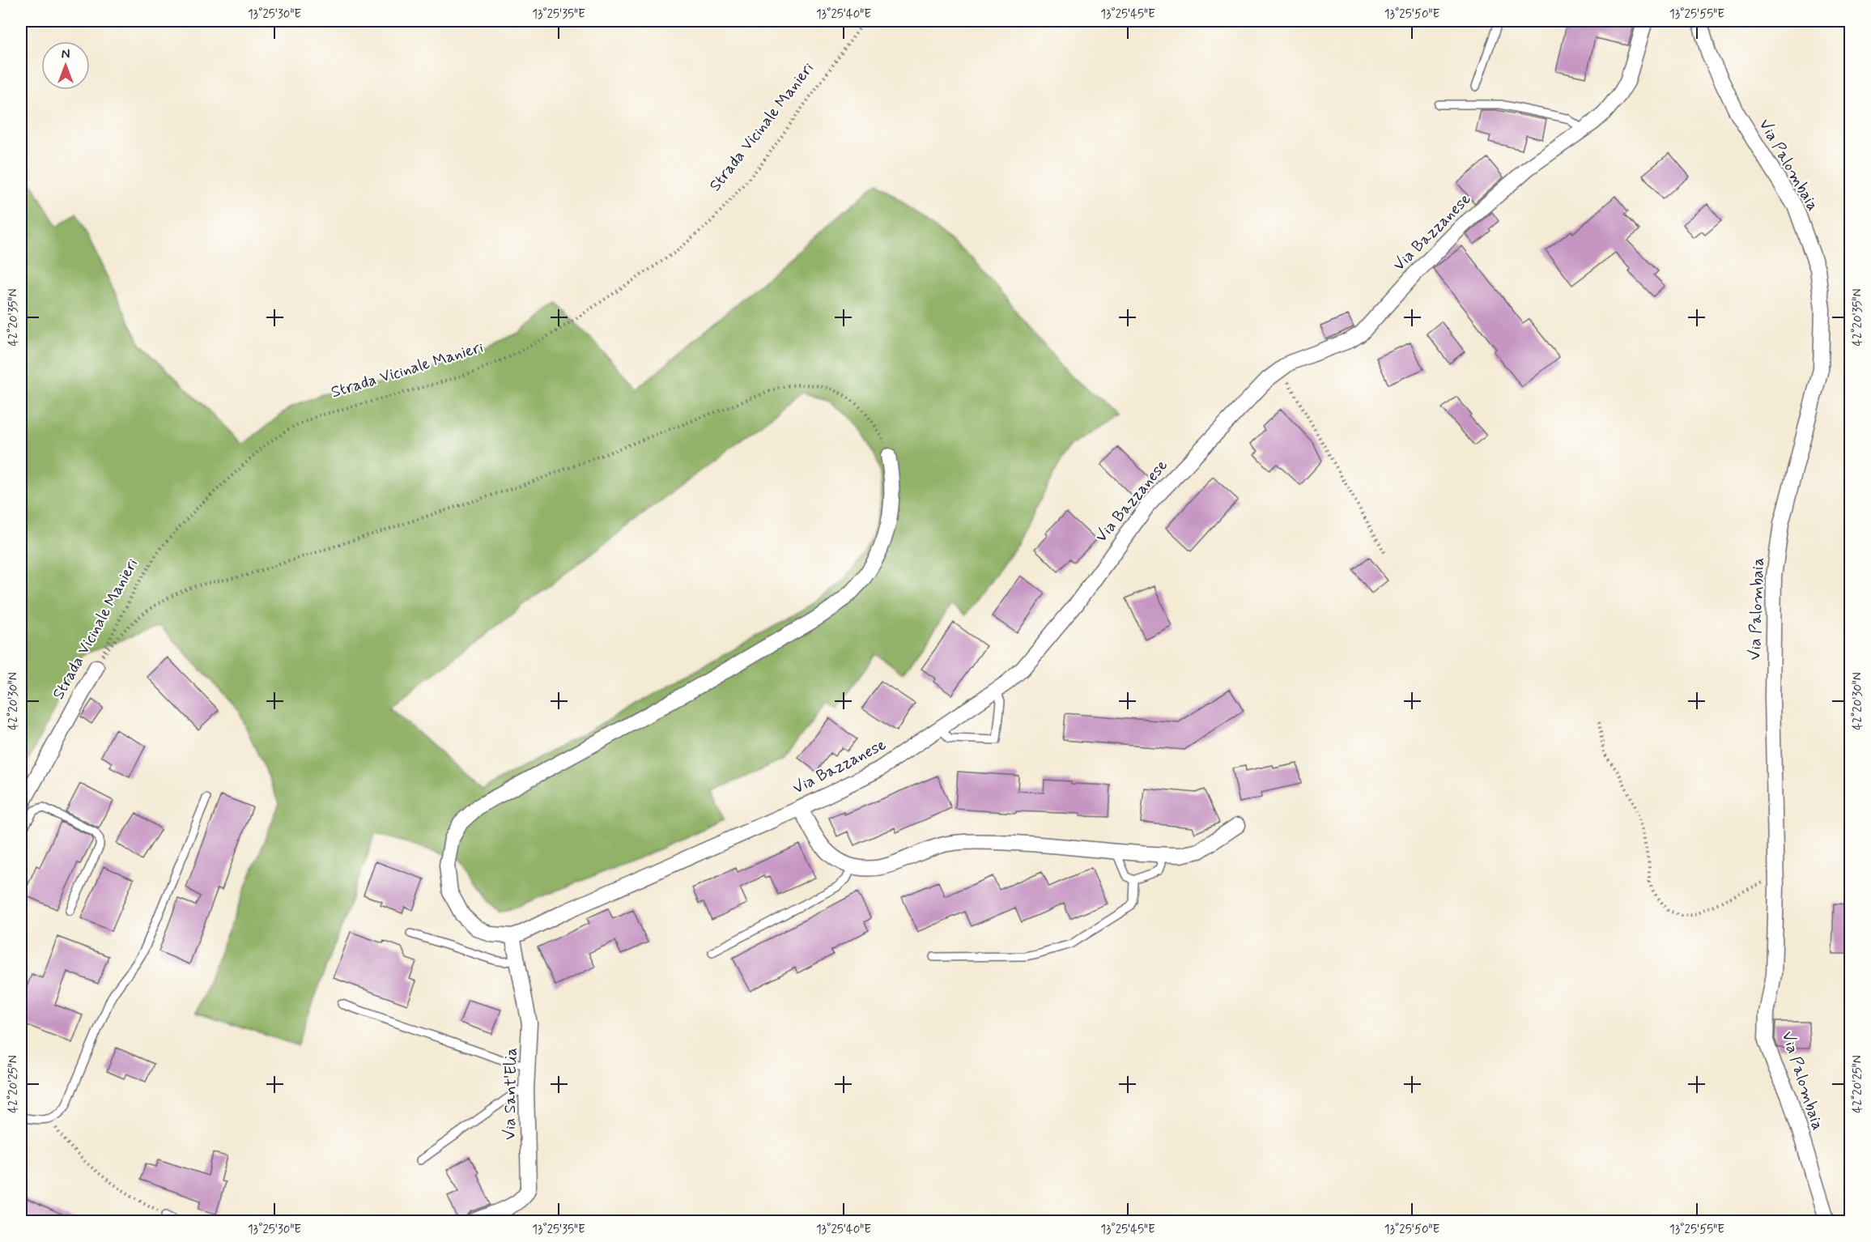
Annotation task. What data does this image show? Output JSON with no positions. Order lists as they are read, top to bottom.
{
  "streets": {
    "street": [
      "Strada Vicinale Manieri",
      "Via Palombaia",
      "Via Bazzanese",
      "Via Sant'Elia"
    ]
  },
  "crossings": [
    ["Via Bazzanese", "Via Sant'Elia"]
  ],
  "north": "top",
  "coordinates": [
    "13°25'30\"E",
    "13°25'35\"E",
    "13°25'40\"E",
    "13°25'45\"E",
    "13°25'50\"E",
    "13°25'55\"E",
    "42°20'35\"N",
    "42°20'30\"N",
    "42°20'25\"N"
  ]
}
